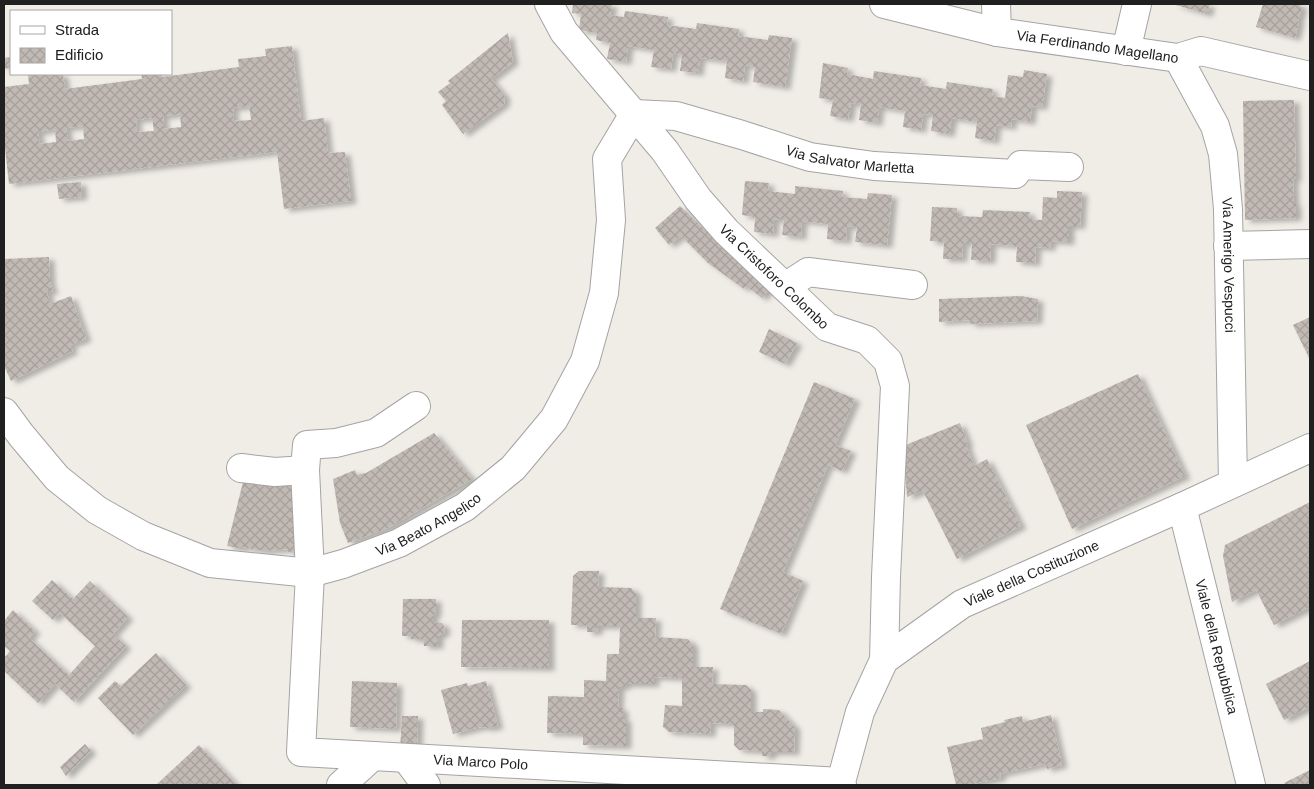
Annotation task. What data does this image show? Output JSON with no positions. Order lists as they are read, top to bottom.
{
  "streets": {
    "street": [
      "Via Ferdinando Magellano",
      "Via Salvator Marletta",
      "Via Amerigo Vespucci",
      "Via Cristoforo Colombo",
      "Via Beato Angelico",
      "Viale della Costituzione",
      "Viale della Repubblica",
      "Via Marco Polo"
    ]
  },
  "crossings": [
    ["Via Ferdinando Magellano", "Via Amerigo Vespucci"],
    ["Via Salvator Marletta", "Via Cristoforo Colombo"],
    ["Via Salvator Marletta", "Via Beato Angelico"],
    ["Via Amerigo Vespucci", "Viale della Costituzione"],
    ["Via Cristoforo Colombo", "Via Beato Angelico"],
    ["Via Cristoforo Colombo", "Viale della Costituzione"],
    ["Via Beato Angelico", "Via Marco Polo"],
    ["Viale della Costituzione", "Viale della Repubblica"],
    ["Viale della Costituzione", "Via Marco Polo"]
  ],
  "legend": ["Strada", "Edificio"]
}
